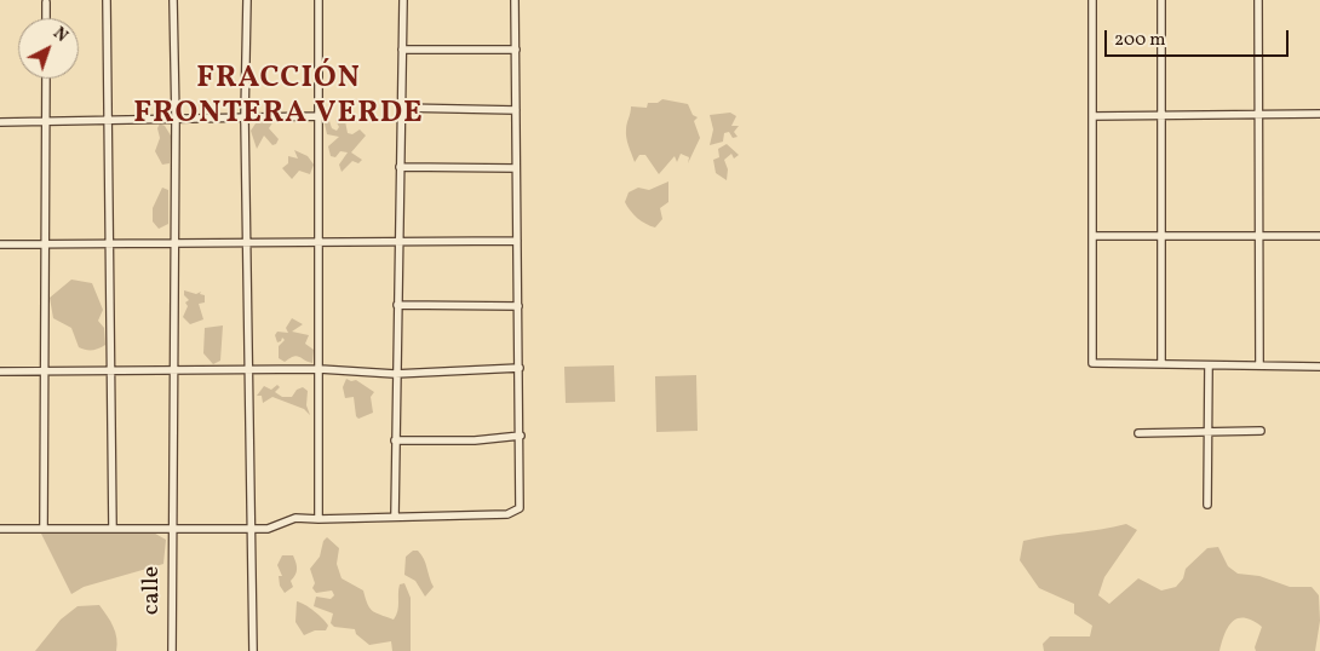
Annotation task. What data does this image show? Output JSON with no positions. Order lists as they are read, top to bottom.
{
  "streets": {
    "street": ["calle"]
  },
  "districts": ["FRACCIÓN FRONTERA VERDE"],
  "scale_bar": "200 m",
  "north": "top right"
}
